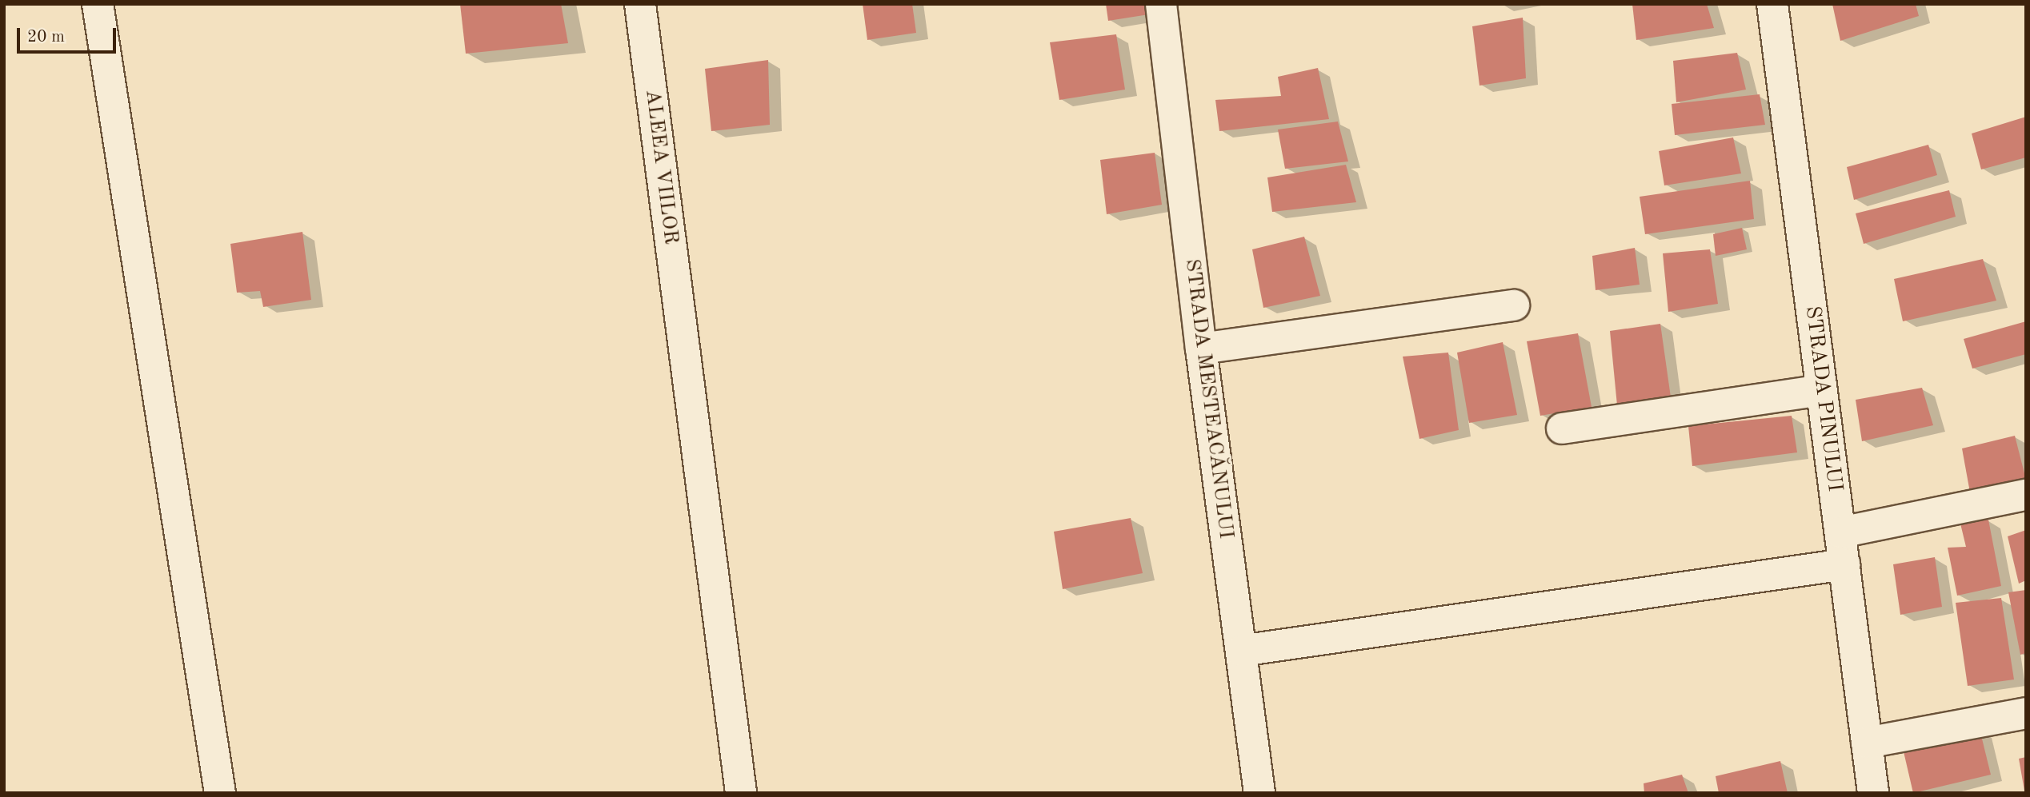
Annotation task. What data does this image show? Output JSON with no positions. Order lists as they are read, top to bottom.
{
  "streets": {
    "street": ["ALEEA VIILOR", "STRADA MESTEACĂNULUI", "STRADA PINULUI"]
  },
  "scale_bar": "20 m"
}
